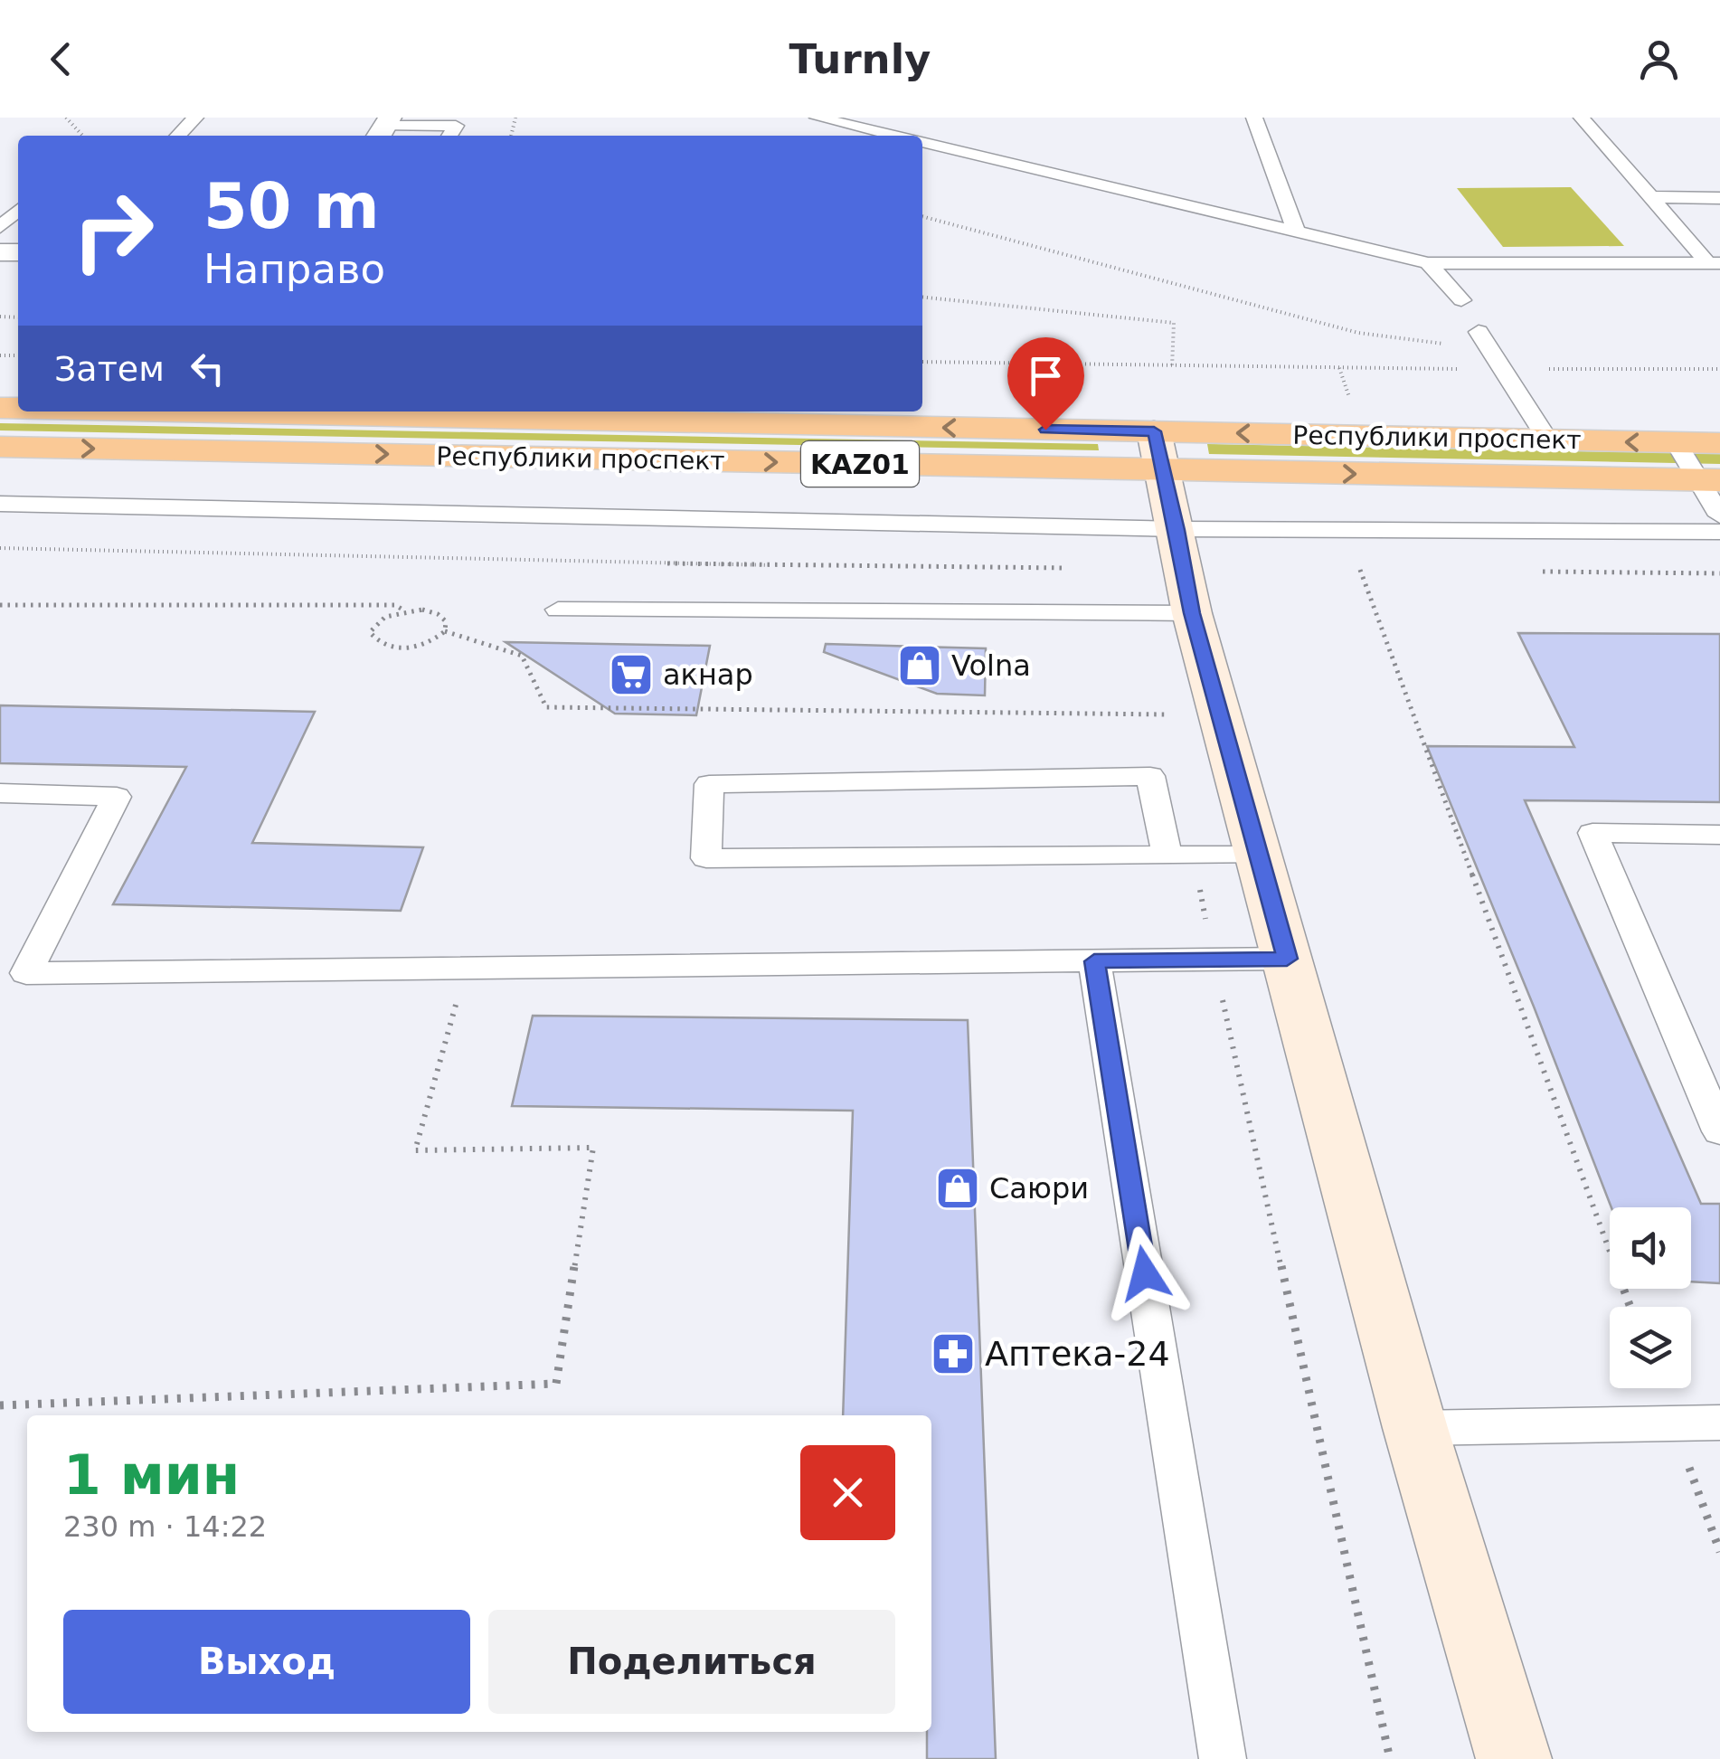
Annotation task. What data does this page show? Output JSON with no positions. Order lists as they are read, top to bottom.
{
  "streets": {
    "highway": ["Республики проспект", "KАZ01"]
  },
  "places": {
    "shop": ["Volna", "Саюри"],
    "supermarket": ["акнар"],
    "pharmacy": ["Аптека-24"]
  },
  "page": {
    "header": "Turnly",
    "turn": ["50 m", "Направо"],
    "then": "Затем",
    "heading": ["1 мин", "230 m · 14:22"],
    "buttons": ["Выход", "Поделиться"]
  }
}
